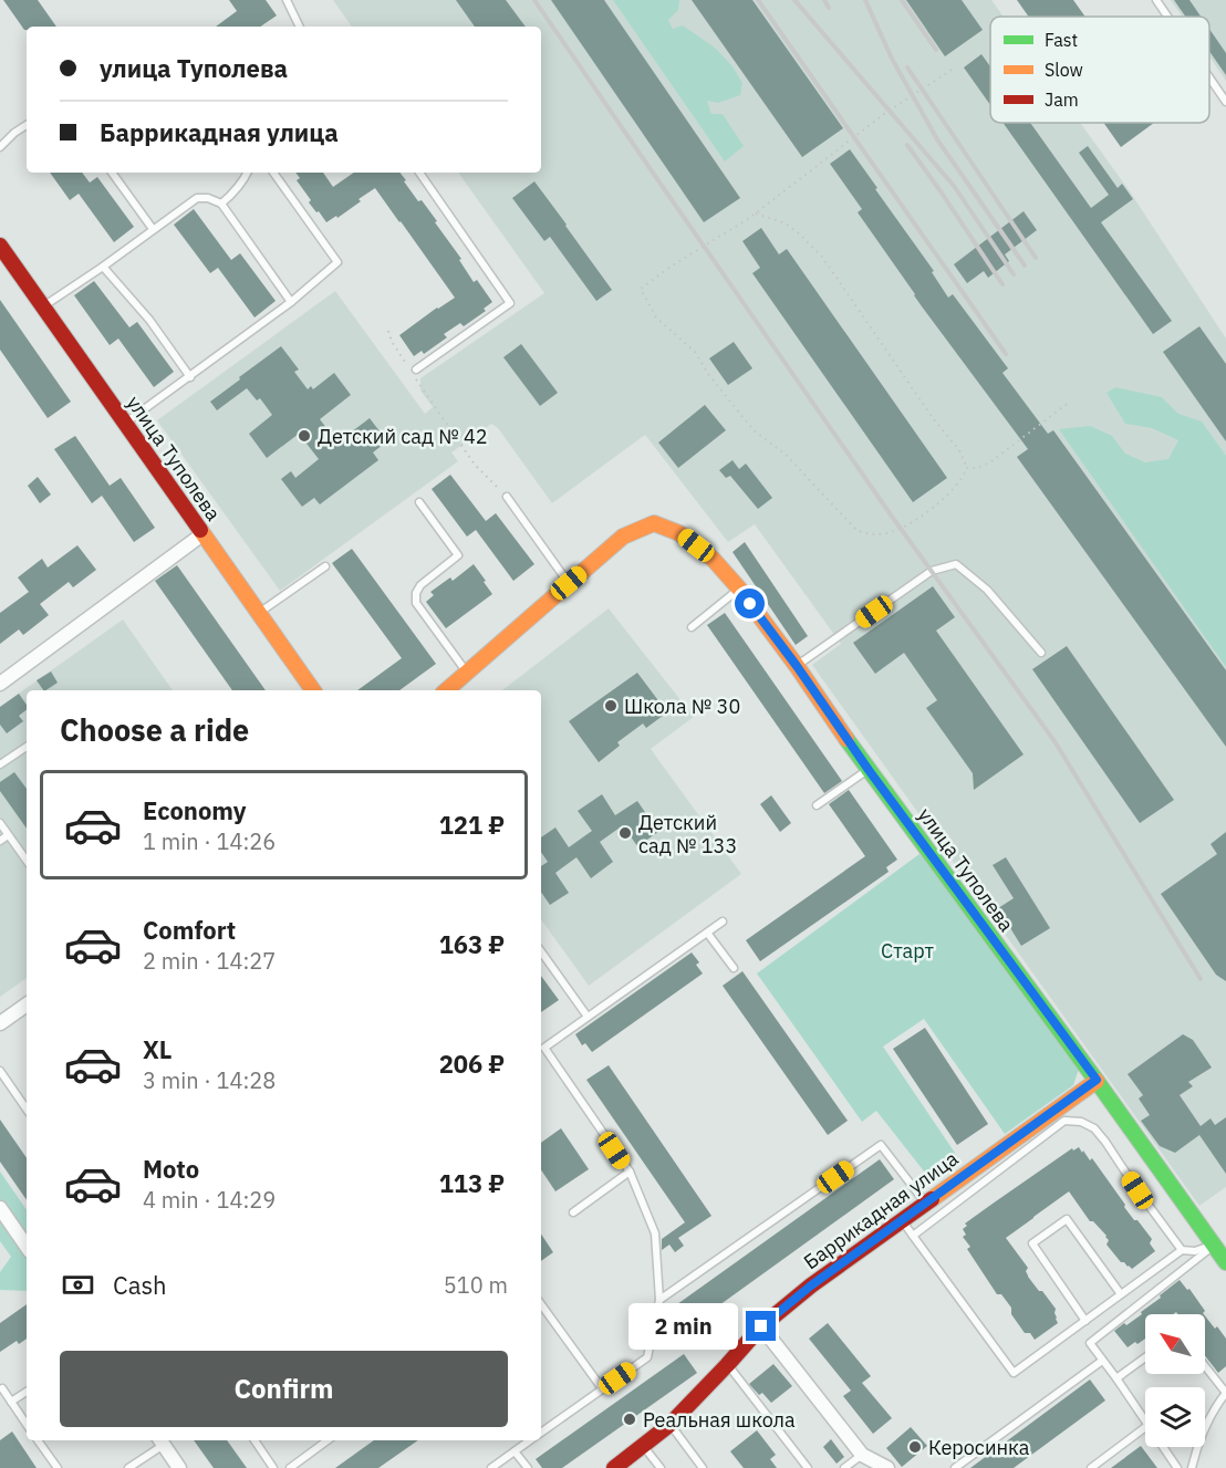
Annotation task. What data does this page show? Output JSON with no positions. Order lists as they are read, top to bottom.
{
  "streets": {
    "street": ["улица Туполева", "Баррикадная улица"]
  },
  "crossings": [
    ["улица Туполева", "Баррикадная улица"]
  ],
  "parks": ["Старт"],
  "places": [
    "Детский сад № 42",
    "Школа № 30",
    "Детский сад № 133",
    "Реальная школа",
    "Керосинка"
  ],
  "legend": ["Fast", "Slow", "Jam"],
  "north": "top left",
  "page": {
    "banner": ["улица Туполева", "Баррикадная улица"],
    "heading": "Choose a ride",
    "list": [
      {
        "name": "Economy",
        "note": "1 min · 14:26",
        "value": "121 ₽"
      },
      {
        "name": "Comfort",
        "note": "2 min · 14:27",
        "value": "163 ₽"
      },
      {
        "name": "XL",
        "note": "3 min · 14:28",
        "value": "206 ₽"
      },
      {
        "name": "Moto",
        "note": "4 min · 14:29",
        "value": "113 ₽"
      }
    ],
    "pay": ["Cash", "510 m"],
    "bubble": "2 min",
    "buttons": "Confirm"
  }
}
